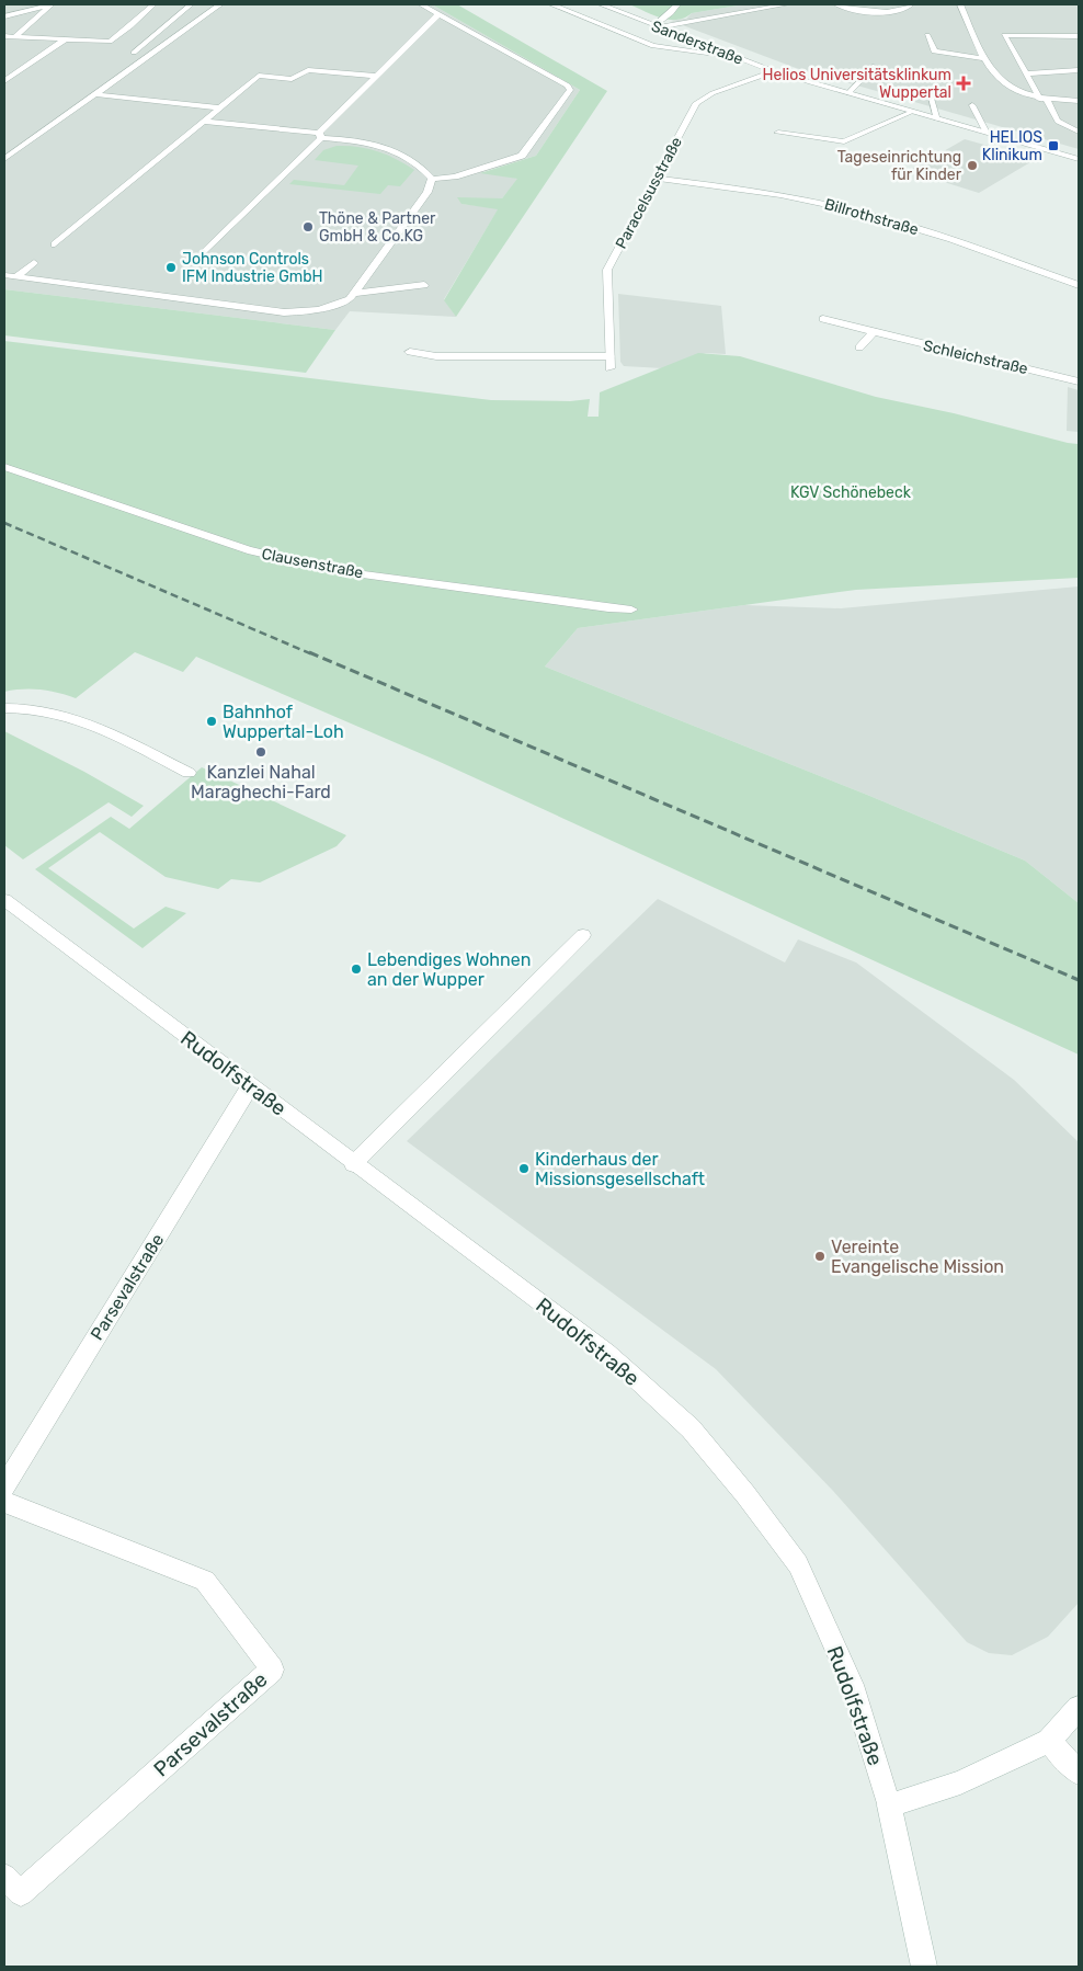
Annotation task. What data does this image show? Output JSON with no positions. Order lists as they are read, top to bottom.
{
  "streets": {
    "street": [
      "Sanderstraße",
      "Paracelsusstraße",
      "Billrothstraße",
      "Schleichstraße",
      "Clausenstraße",
      "Rudolfstraße",
      "Parsevalstraße"
    ]
  },
  "crossings": [
    ["Sanderstraße", "Paracelsusstraße"],
    ["Paracelsusstraße", "Billrothstraße"],
    ["Rudolfstraße", "Parsevalstraße"]
  ],
  "parks": ["KGV Schönebeck"],
  "places": {
    "health": ["Helios Universitätsklinkum Wuppertal"],
    "transit": ["HELIOS Klinikum"],
    "other": [
      "Tageseinrichtung für Kinder",
      "Thöne & Partner GmbH & Co.KG",
      "Johnson Controls IFM Industrie GmbH",
      "Bahnhof Wuppertal-Loh",
      "Kanzlei Nahal Maraghechi-Fard",
      "Lebendiges Wohnen an der Wupper",
      "Kinderhaus der Missionsgesellschaft",
      "Vereinte Evangelische Mission"
    ]
  }
}
